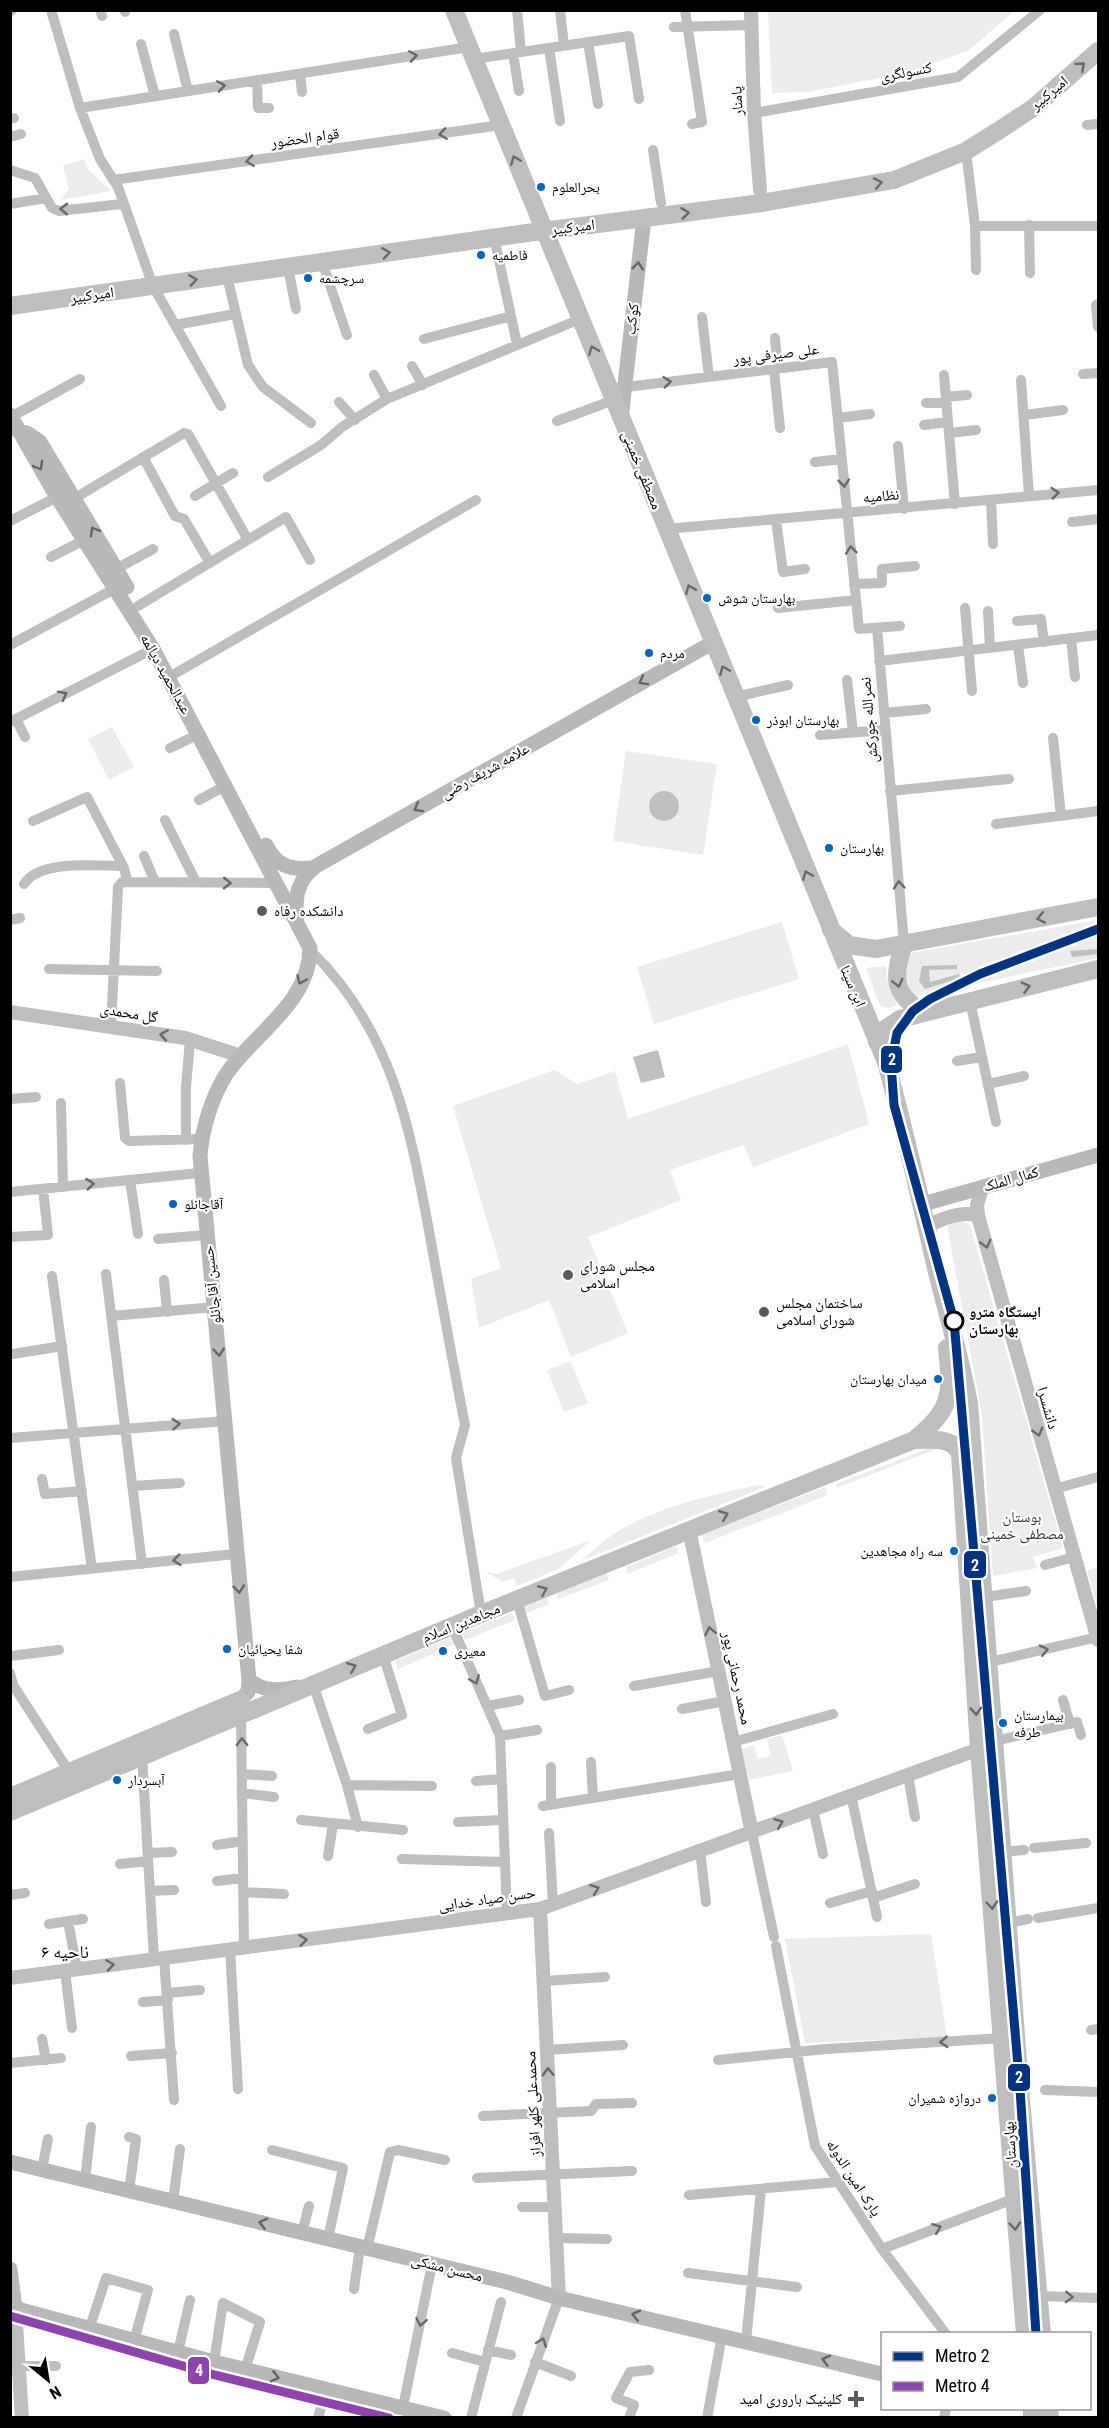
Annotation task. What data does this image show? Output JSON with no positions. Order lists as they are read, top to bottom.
{
  "streets": {
    "main road": [
      "امیرکبیر",
      "کوکب",
      "مصطفی خمینی",
      "عبدالحمید دیالمه",
      "علامه شریف رضی",
      "ابن سینا",
      "کمال الملک",
      "حسین آقاجانلو",
      "مجاهدین اسلام",
      "بهارستان",
      "محسن مشکی"
    ],
    "street": [
      "کنسولگری",
      "پامنار",
      "قوام الحضور",
      "علی صیرفی پور",
      "نظامیه",
      "نصرالله جورکش",
      "گل محمدی",
      "دانشسرا",
      "محمد رحمانی پور",
      "حسن صیاد خدایی",
      "محمدعلی کلهر افراز",
      "پارک امین الدوله"
    ]
  },
  "crossings": [
    ["کنسولگری", "پامنار"],
    ["امیرکبیر", "پامنار"],
    ["امیرکبیر", "کوکب"],
    ["امیرکبیر", "مصطفی خمینی"],
    ["قوام الحضور", "مصطفی خمینی"],
    ["کوکب", "علی صیرفی پور"],
    ["کوکب", "مصطفی خمینی"],
    ["علی صیرفی پور", "مصطفی خمینی"],
    ["علی صیرفی پور", "نظامیه"],
    ["مصطفی خمینی", "نظامیه"],
    ["مصطفی خمینی", "علامه شریف رضی"],
    ["مصطفی خمینی", "ابن سینا"],
    ["عبدالحمید دیالمه", "گل محمدی"],
    ["عبدالحمید دیالمه", "حسین آقاجانلو"],
    ["ابن سینا", "بهارستان"],
    ["گل محمدی", "حسین آقاجانلو"],
    ["کمال الملک", "دانشسرا"],
    ["کمال الملک", "بهارستان"],
    ["دانشسرا", "بهارستان"],
    ["مجاهدین اسلام", "محمد رحمانی پور"],
    ["مجاهدین اسلام", "بهارستان"],
    ["محمد رحمانی پور", "حسن صیاد خدایی"],
    ["محمد رحمانی پور", "پارک امین الدوله"],
    ["حسن صیاد خدایی", "محمدعلی کلهر افراز"],
    ["حسن صیاد خدایی", "بهارستان"],
    ["حسن صیاد خدایی", "پارک امین الدوله"],
    ["محمدعلی کلهر افراز", "محسن مشکی"]
  ],
  "one_way": [
    "امیرکبیر",
    "کوکب",
    "مصطفی خمینی",
    "نصرالله جورکش",
    "علامه شریف رضی",
    "حسین آقاجانلو",
    "مجاهدین اسلام",
    "محمد رحمانی پور",
    "محسن مشکی"
  ],
  "districts": ["ناحیه ۶"],
  "parks": ["بوستان مصطفی خمینی"],
  "places": {
    "other": [
      "بحرالعلوم",
      "فاطمیه",
      "سرچشمه",
      "بهارستان شوش",
      "مردم",
      "بهارستان ابوذر",
      "بهارستان",
      "دانشکده رفاه",
      "آقاجانلو",
      "مجلس شورای اسلامی",
      "ساختمان مجلس شورای اسلامی",
      "ایستگاه مترو بهارستان",
      "میدان بهارستان",
      "سه راه مجاهدین",
      "شفا یحیائیان",
      "معیری",
      "بیمارستان طرفه",
      "آبسردار",
      "دروازه شمیران"
    ],
    "health": ["کلینیک باروری امید"]
  },
  "lines": ["metro line 2", "metro line 4"],
  "legend": ["Metro 2", "Metro 4"],
  "north": "bottom right"
}
